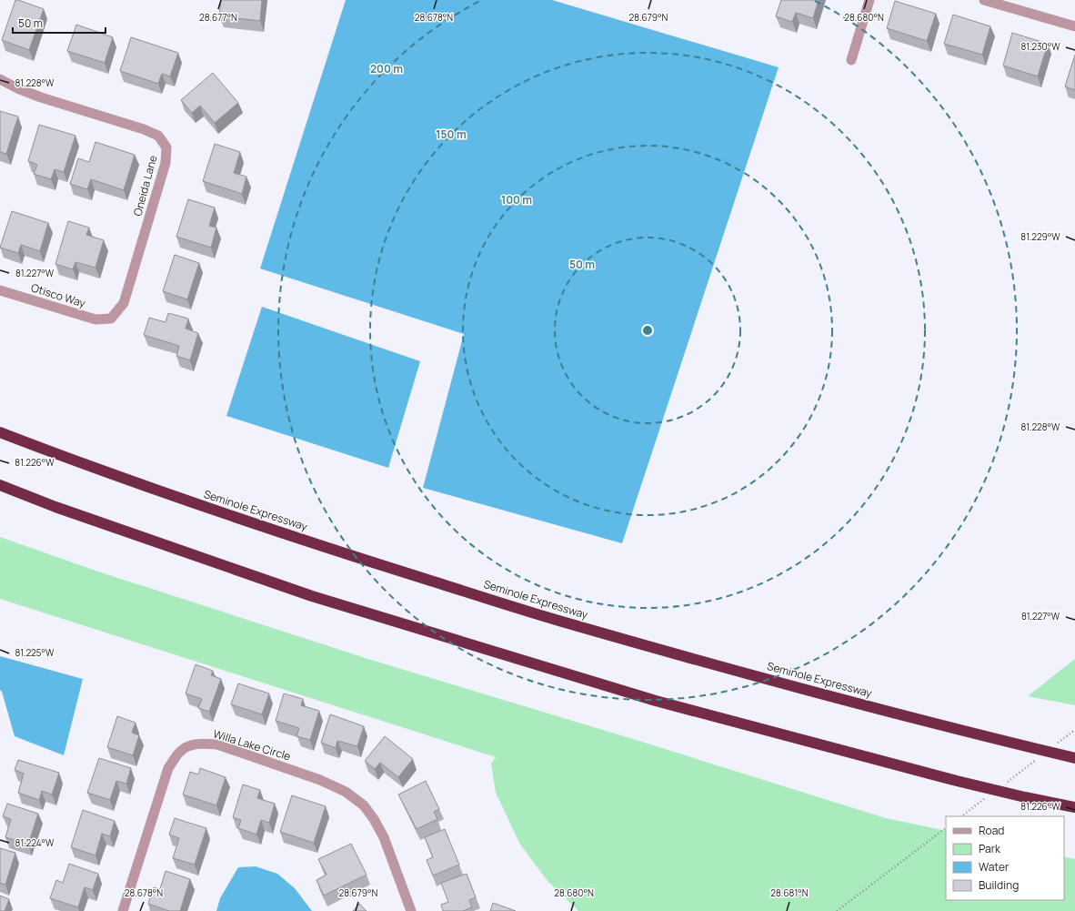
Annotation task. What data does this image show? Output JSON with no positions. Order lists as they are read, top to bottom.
{
  "streets": {
    "highway": ["Seminole Expressway"],
    "street": ["Oneida Lane", "Otisco Way", "Willa Lake Circle"]
  },
  "crossings": [
    ["Oneida Lane", "Otisco Way"]
  ],
  "legend": [
    "Road",
    "Park",
    "Water",
    "Building"
  ],
  "scale_bar": "50 m",
  "coordinates": [
    "28.677°N",
    "28.678°N",
    "28.679°N",
    "28.680°N",
    "81.230°W",
    "81.228°W",
    "81.229°W",
    "81.227°W",
    "81.226°W",
    "81.225°W",
    "81.224°W",
    "28.681°N"
  ],
  "rings": [
    "200 m",
    "150 m",
    "100 m",
    "50 m"
  ]
}
